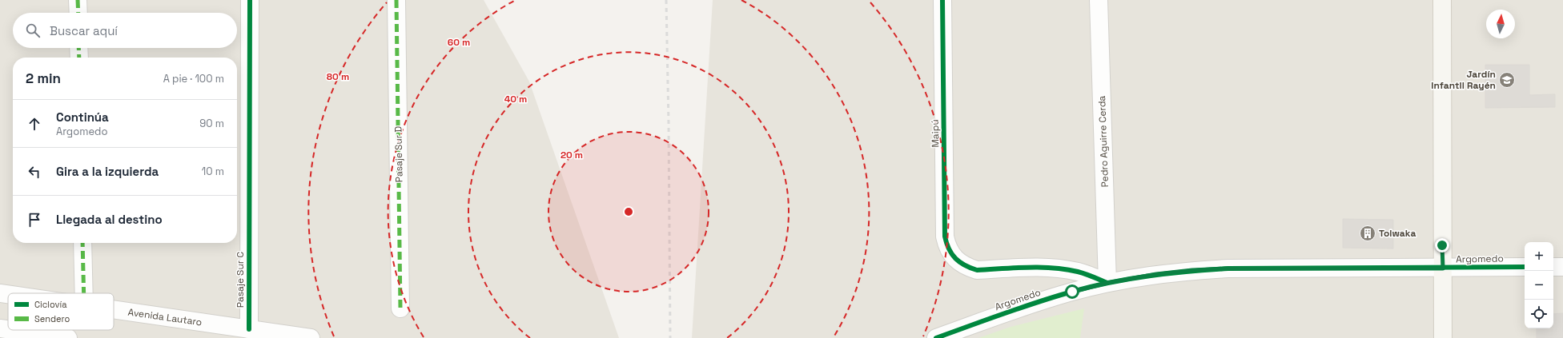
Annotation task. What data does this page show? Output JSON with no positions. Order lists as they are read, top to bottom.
{
  "streets": {
    "street": [
      "Maipú",
      "Pedro Aguirre Cerda",
      "Pasaje Sur D",
      "Argomedo",
      "Pasaje Sur C",
      "Avenida Lautaro"
    ]
  },
  "crossings": [
    ["Maipú", "Pedro Aguirre Cerda"],
    ["Maipú", "Argomedo"],
    ["Pedro Aguirre Cerda", "Argomedo"],
    ["Pasaje Sur C", "Avenida Lautaro"]
  ],
  "places": {
    "school or university": ["Jardín Infantil Rayén"],
    "building": ["Tolwaka"]
  },
  "legend": ["Ciclovía", "Sendero"],
  "north": "top",
  "page": {
    "search": "Buscar aquí",
    "heading": ["2 min", "A pie · 100 m"],
    "list": [
      ["Continúa", "Argomedo", "90 m"],
      ["Gira a la izquierda", "10 m"],
      "Llegada al destino"
    ],
    "map_buttons": ["+", "−"]
  },
  "rings": [
    "60 m",
    "80 m",
    "40 m",
    "20 m"
  ]
}
